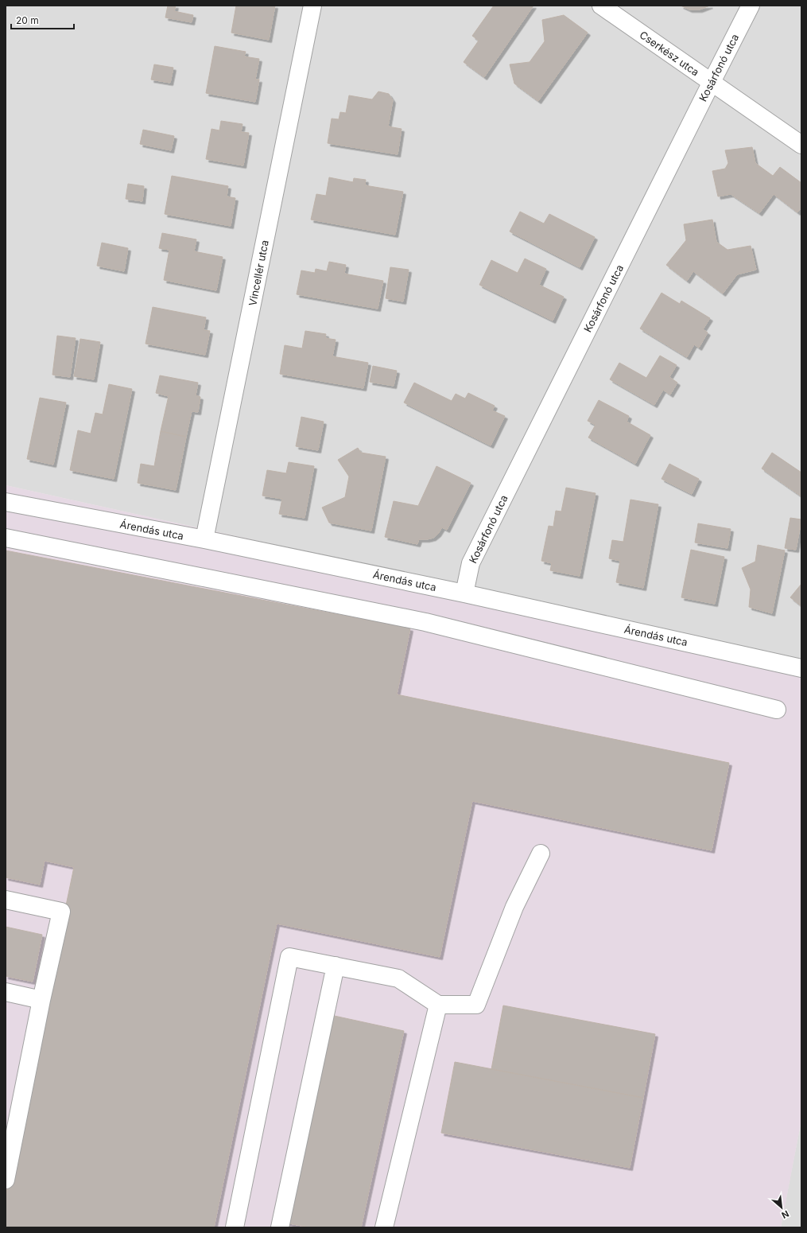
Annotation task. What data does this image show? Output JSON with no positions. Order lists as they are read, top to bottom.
{
  "streets": {
    "street": [
      "Cserkész utca",
      "Kosárfonó utca",
      "Vincellér utca",
      "Árendás utca"
    ]
  },
  "crossings": [
    ["Cserkész utca", "Kosárfonó utca"],
    ["Kosárfonó utca", "Árendás utca"],
    ["Vincellér utca", "Árendás utca"]
  ],
  "scale_bar": "20 m",
  "north": "bottom right"
}
